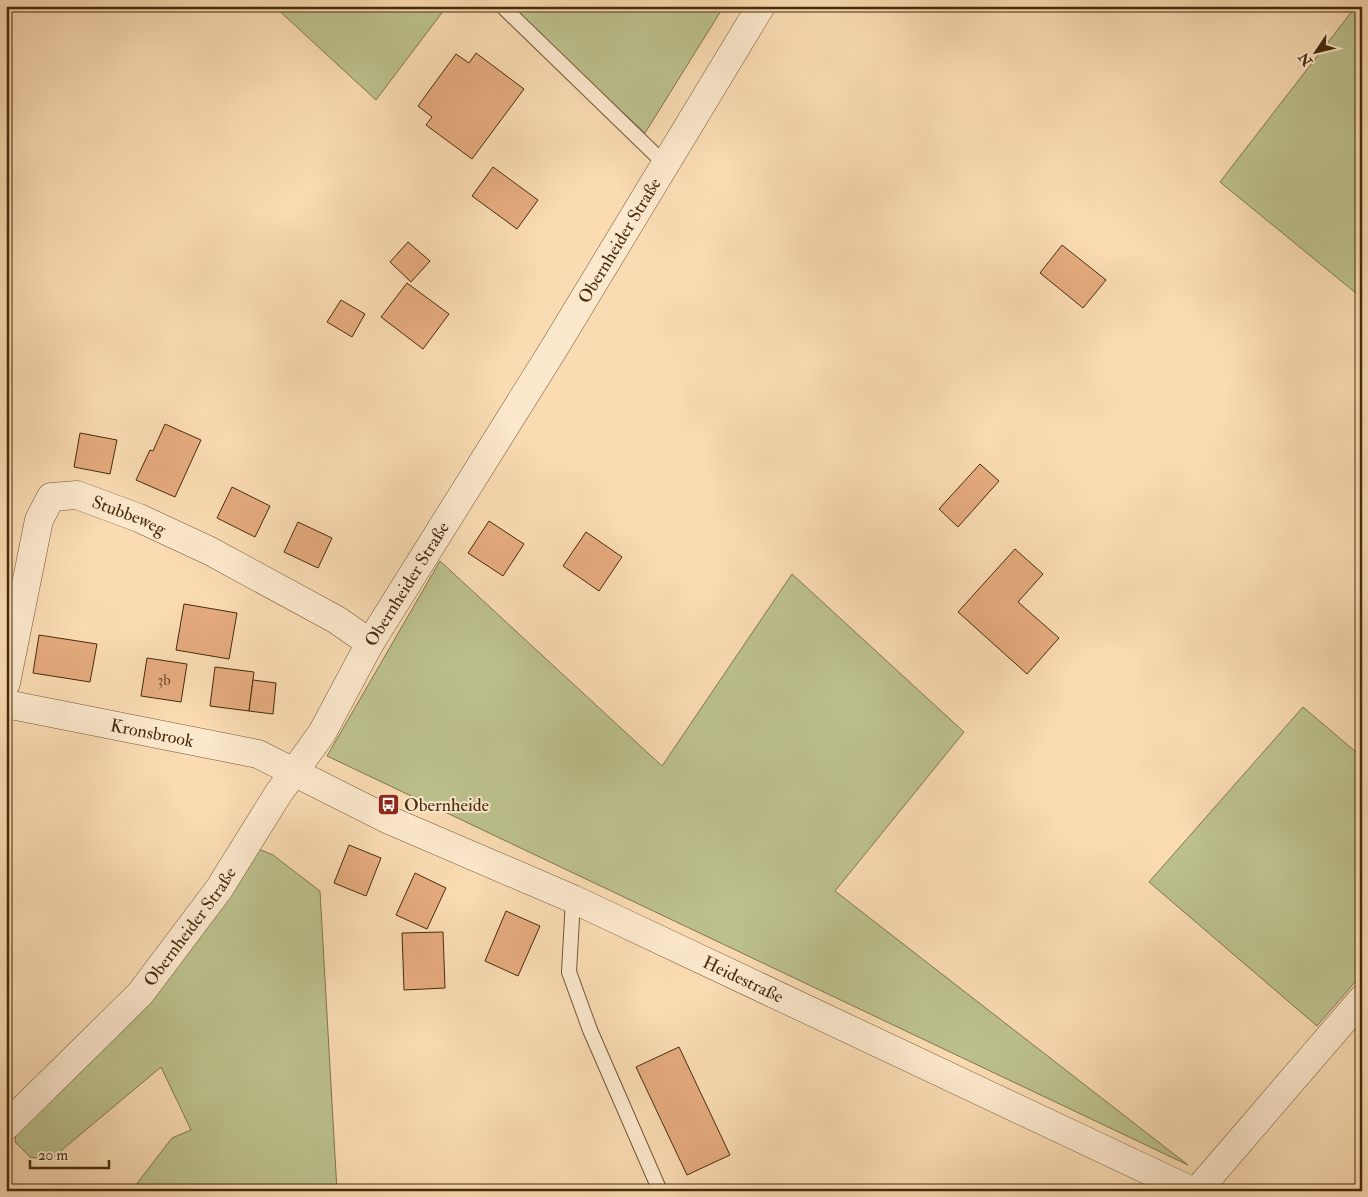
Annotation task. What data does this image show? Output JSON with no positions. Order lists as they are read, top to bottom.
{
  "streets": {
    "street": [
      "Obernheider Straße",
      "Stubbeweg",
      "Kronsbrook",
      "Heidestraße"
    ]
  },
  "crossings": [
    ["Obernheider Straße", "Stubbeweg"],
    ["Obernheider Straße", "Kronsbrook"],
    ["Obernheider Straße", "Heidestraße"],
    ["Kronsbrook", "Heidestraße"]
  ],
  "places": {
    "bus stop": ["Obernheide"]
  },
  "house_numbers": ["3b"],
  "scale_bar": "20 m",
  "north": "bottom left"
}
